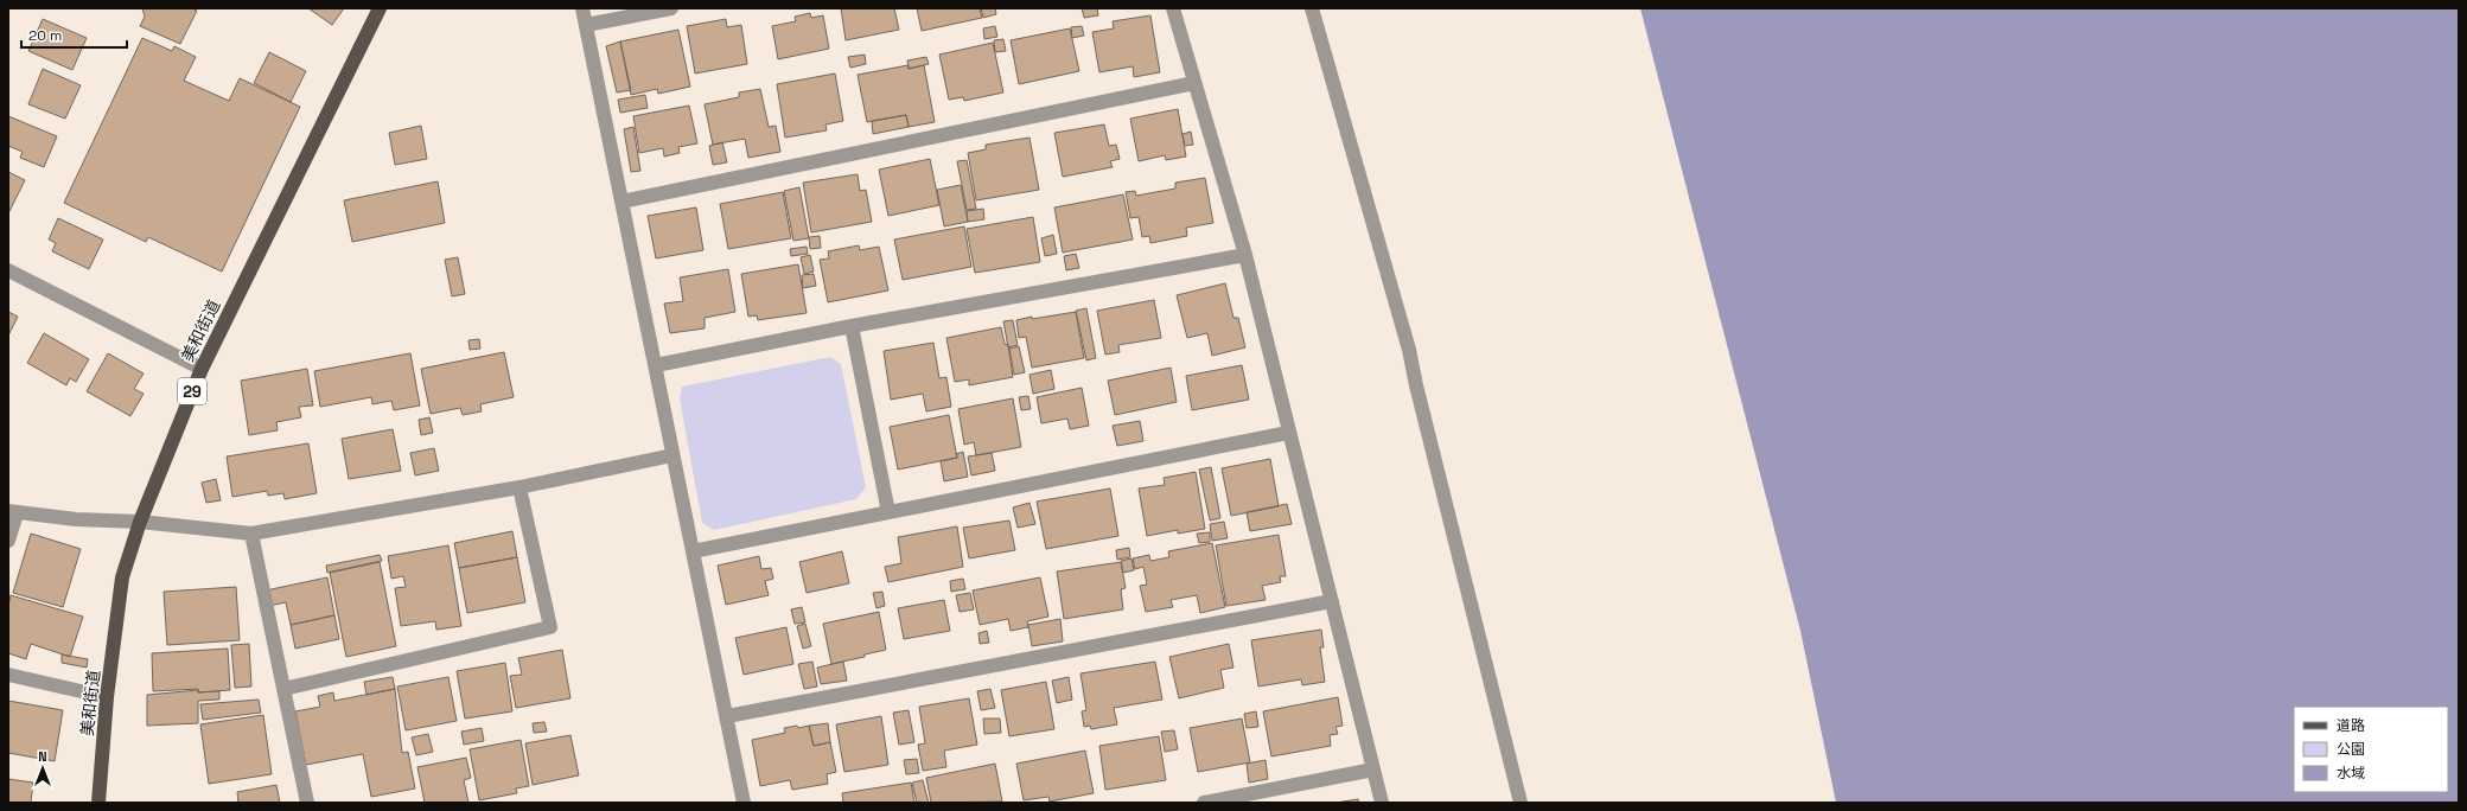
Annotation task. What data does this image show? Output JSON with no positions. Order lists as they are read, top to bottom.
{
  "streets": {
    "main road": ["美和街道", "29"]
  },
  "legend": ["道路", "公園", "水域"],
  "scale_bar": "20 m",
  "north": "top"
}
